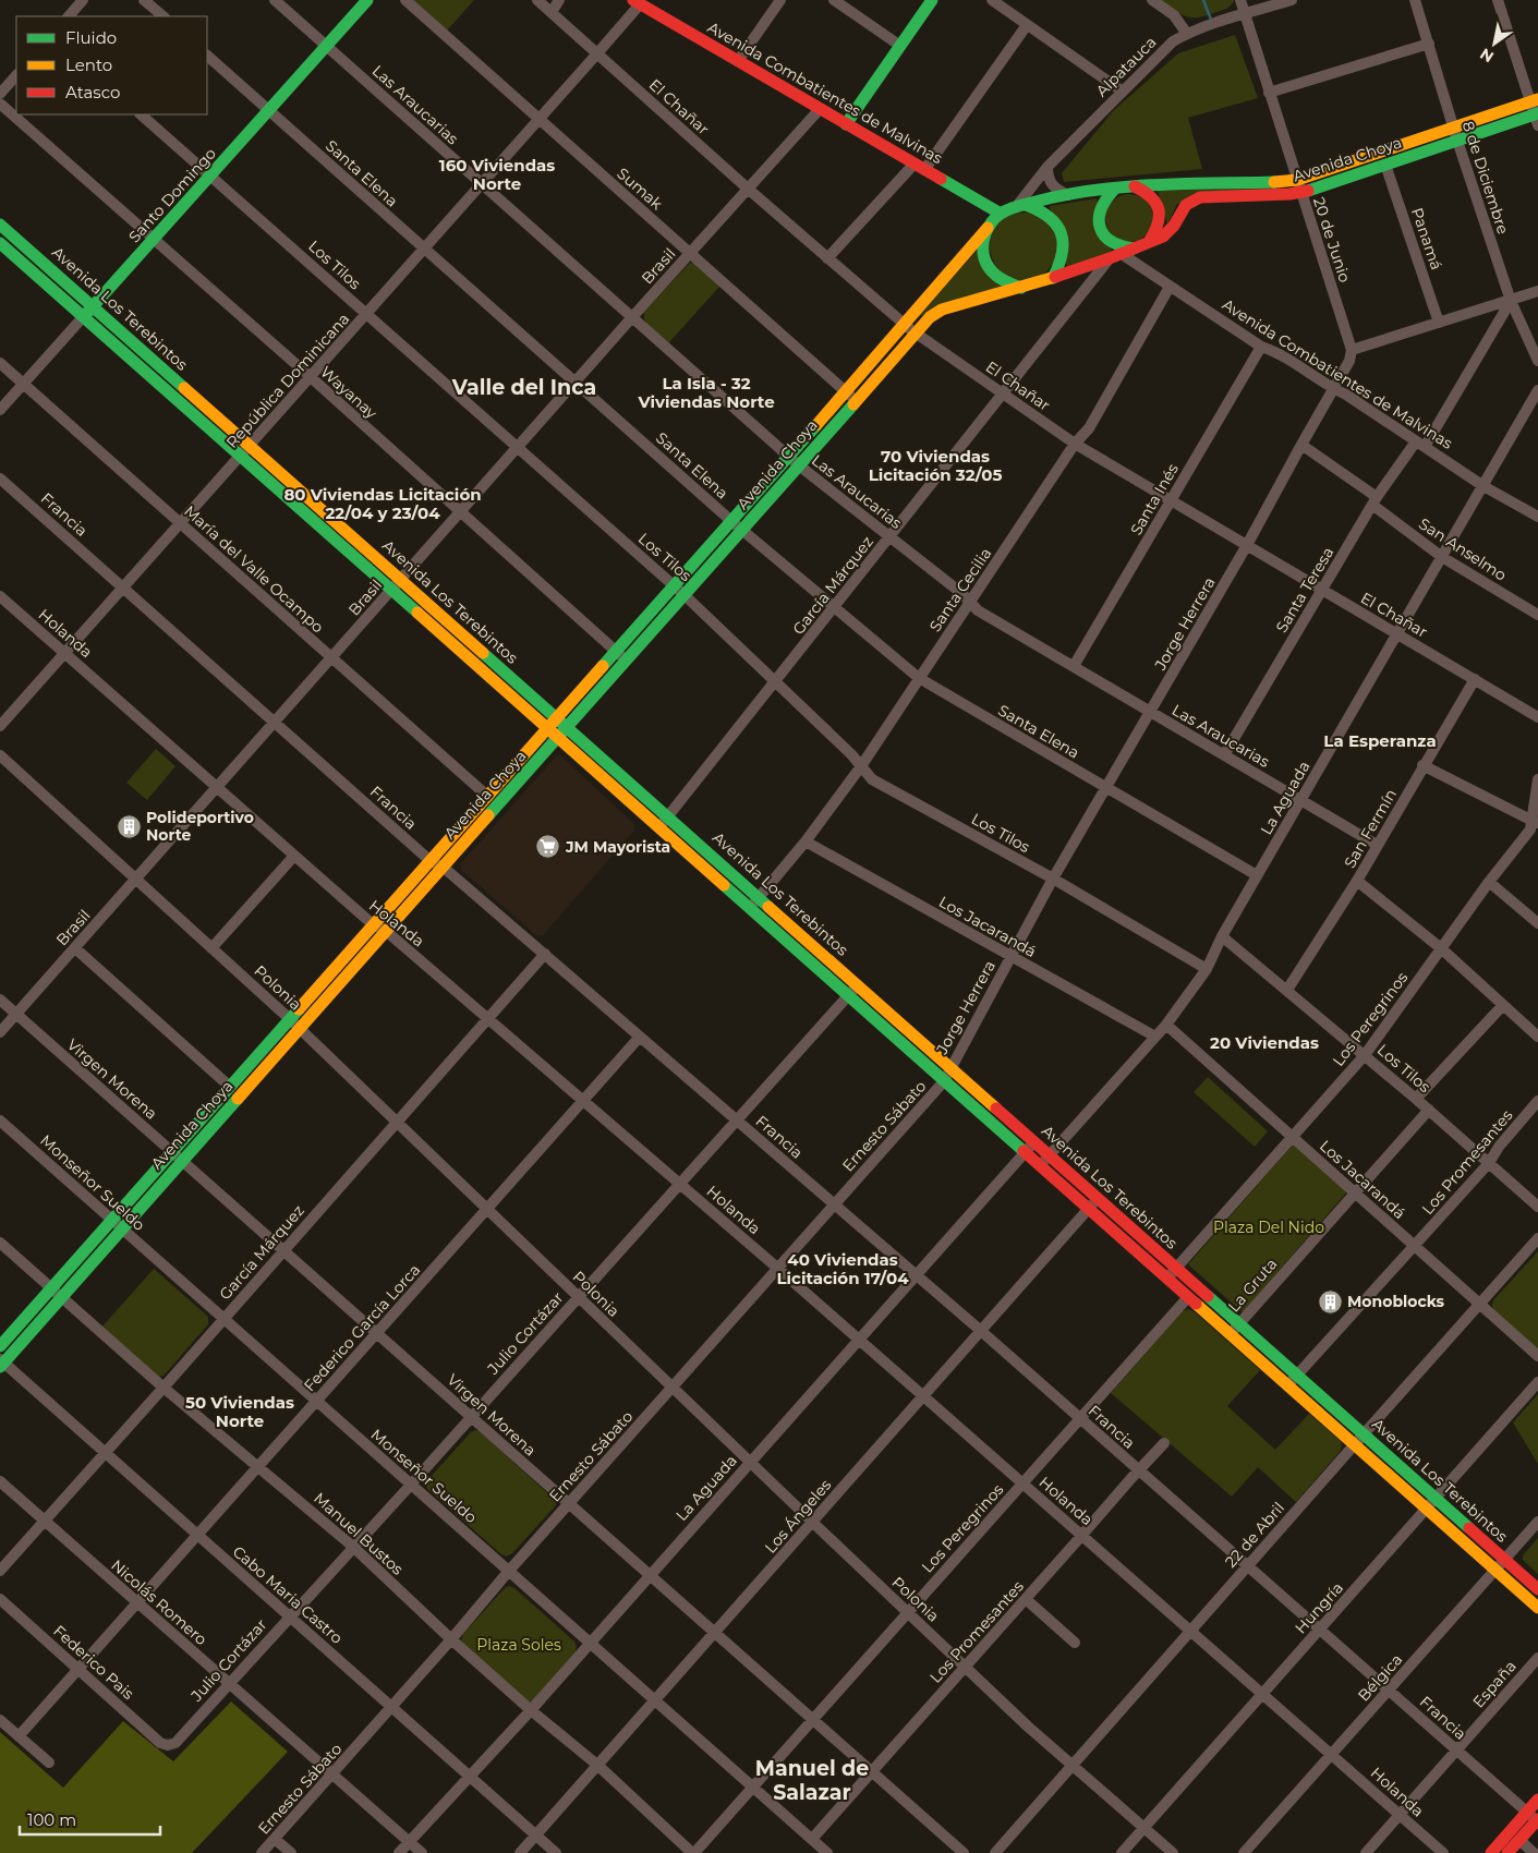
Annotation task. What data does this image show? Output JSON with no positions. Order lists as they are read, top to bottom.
{
  "streets": {
    "main road": [
      "Avenida Combatientes de Malvinas",
      "Avenida Choya",
      "Santo Domingo",
      "Avenida Los Terebintos"
    ],
    "street": [
      "Alpatauca",
      "Las Araucarias",
      "El Chañar",
      "Santa Elena",
      "8 de Diciembre",
      "Sumak",
      "Panamá",
      "20 de Junio",
      "Los Tilos",
      "Brasil",
      "República Dominicana",
      "Wayanay",
      "Santa Inés",
      "Francia",
      "San Anselmo",
      "María del Valle Ocampo",
      "García Márquez",
      "Santa Cecilia",
      "Santa Teresa",
      "Jorge Herrera",
      "Holanda",
      "La Aguada",
      "San Fermín",
      "Los Jacarandá",
      "Polonia",
      "Los Peregrinos",
      "Virgen Morena",
      "Ernesto Sábato",
      "Los Promesantes",
      "Monseñor Sueldo",
      "La Gruta",
      "Federico García Lorca",
      "Julio Cortázar",
      "Los Ángeles",
      "Manuel Bustos",
      "22 de Abril",
      "Cabo Maria Castro",
      "Nicolás Romero",
      "Hungría",
      "Federico Pais",
      "Bélgica",
      "España"
    ]
  },
  "crossings": [
    ["Alpatauca", "Avenida Combatientes de Malvinas"],
    ["Alpatauca", "Avenida Choya"],
    ["Alpatauca", "20 de Junio"],
    ["Avenida Combatientes de Malvinas", "Avenida Choya"],
    ["Avenida Combatientes de Malvinas", "Brasil"],
    ["Avenida Combatientes de Malvinas", "República Dominicana"],
    ["Avenida Combatientes de Malvinas", "Santa Inés"],
    ["Avenida Combatientes de Malvinas", "García Márquez"],
    ["Avenida Combatientes de Malvinas", "Santa Cecilia"],
    ["Avenida Combatientes de Malvinas", "Santa Teresa"],
    ["Avenida Combatientes de Malvinas", "Jorge Herrera"],
    ["Avenida Combatientes de Malvinas", "La Aguada"],
    ["Las Araucarias", "Avenida Choya"],
    ["Las Araucarias", "Santo Domingo"],
    ["Las Araucarias", "Brasil"],
    ["Las Araucarias", "República Dominicana"],
    ["Las Araucarias", "Santa Inés"],
    ["Las Araucarias", "García Márquez"],
    ["Las Araucarias", "Santa Cecilia"],
    ["Las Araucarias", "Santa Teresa"],
    ["Las Araucarias", "Jorge Herrera"],
    ["Las Araucarias", "La Aguada"],
    ["Las Araucarias", "San Fermín"],
    ["El Chañar", "Avenida Choya"],
    ["El Chañar", "Brasil"],
    ["El Chañar", "República Dominicana"],
    ["El Chañar", "Santa Inés"],
    ["El Chañar", "García Márquez"],
    ["El Chañar", "Santa Cecilia"],
    ["El Chañar", "Santa Teresa"],
    ["El Chañar", "Jorge Herrera"],
    ["El Chañar", "La Aguada"],
    ["El Chañar", "San Fermín"],
    ["Avenida Choya", "Santa Elena"],
    ["Avenida Choya", "8 de Diciembre"],
    ["Avenida Choya", "Sumak"],
    ["Avenida Choya", "Panamá"],
    ["Avenida Choya", "20 de Junio"],
    ["Avenida Choya", "Los Tilos"],
    ["Avenida Choya", "Avenida Los Terebintos"],
    ["Avenida Choya", "Wayanay"],
    ["Avenida Choya", "Francia"],
    ["Avenida Choya", "María del Valle Ocampo"],
    ["Avenida Choya", "Holanda"],
    ["Avenida Choya", "Polonia"],
    ["Avenida Choya", "Virgen Morena"],
    ["Avenida Choya", "Monseñor Sueldo"],
    ["Avenida Choya", "Manuel Bustos"],
    ["Avenida Choya", "Cabo Maria Castro"],
    ["Santa Elena", "Santo Domingo"],
    ["Santa Elena", "Brasil"],
    ["Santa Elena", "República Dominicana"],
    ["Santa Elena", "García Márquez"],
    ["Santa Elena", "Santa Cecilia"],
    ["Santa Elena", "Jorge Herrera"],
    ["Santa Elena", "La Aguada"],
    ["8 de Diciembre", "Santa Teresa"],
    ["Sumak", "Brasil"],
    ["Sumak", "República Dominicana"],
    ["Santo Domingo", "Los Tilos"],
    ["Santo Domingo", "Avenida Los Terebintos"],
    ["Santo Domingo", "Wayanay"],
    ["Santo Domingo", "María del Valle Ocampo"],
    ["20 de Junio", "Jorge Herrera"],
    ["Los Tilos", "Brasil"],
    ["Los Tilos", "República Dominicana"],
    ["Los Tilos", "García Márquez"],
    ["Los Tilos", "Santa Cecilia"],
    ["Los Tilos", "Jorge Herrera"],
    ["Los Tilos", "La Aguada"],
    ["Los Tilos", "San Fermín"],
    ["Los Tilos", "Los Peregrinos"],
    ["Los Tilos", "Los Promesantes"],
    ["Los Tilos", "La Gruta"],
    ["Brasil", "Avenida Los Terebintos"],
    ["Brasil", "Wayanay"],
    ["Brasil", "Francia"],
    ["Brasil", "María del Valle Ocampo"],
    ["Brasil", "Holanda"],
    ["Brasil", "Polonia"],
    ["Brasil", "Virgen Morena"],
    ["Avenida Los Terebintos", "República Dominicana"],
    ["Avenida Los Terebintos", "García Márquez"],
    ["Avenida Los Terebintos", "Santa Cecilia"],
    ["Avenida Los Terebintos", "Jorge Herrera"],
    ["Avenida Los Terebintos", "La Aguada"],
    ["Avenida Los Terebintos", "Los Peregrinos"],
    ["Avenida Los Terebintos", "Ernesto Sábato"],
    ["Avenida Los Terebintos", "Los Promesantes"],
    ["Avenida Los Terebintos", "La Gruta"],
    ["Avenida Los Terebintos", "Julio Cortázar"],
    ["Avenida Los Terebintos", "Los Ángeles"],
    ["Avenida Los Terebintos", "22 de Abril"],
    ["Avenida Los Terebintos", "Hungría"],
    ["Avenida Los Terebintos", "Bélgica"],
    ["República Dominicana", "Wayanay"],
    ["República Dominicana", "Francia"],
    ["República Dominicana", "María del Valle Ocampo"],
    ["República Dominicana", "Holanda"],
    ["Francia", "García Márquez"],
    ["Francia", "La Aguada"],
    ["Francia", "Los Peregrinos"],
    ["Francia", "Ernesto Sábato"],
    ["Francia", "Los Promesantes"],
    ["Francia", "Federico García Lorca"],
    ["Francia", "Julio Cortázar"],
    ["Francia", "Los Ángeles"],
    ["Francia", "22 de Abril"],
    ["Francia", "Hungría"],
    ["Francia", "Bélgica"],
    ["Francia", "España"],
    ["San Anselmo", "Santa Teresa"],
    ["San Anselmo", "Jorge Herrera"],
    ["San Anselmo", "La Aguada"],
    ["García Márquez", "Holanda"],
    ["García Márquez", "Polonia"],
    ["García Márquez", "Virgen Morena"],
    ["García Márquez", "Monseñor Sueldo"],
    ["García Márquez", "Manuel Bustos"],
    ["García Márquez", "Cabo Maria Castro"],
    ["García Márquez", "Nicolás Romero"],
    ["Santa Cecilia", "Los Jacarandá"],
    ["Jorge Herrera", "Los Jacarandá"],
    ["Jorge Herrera", "Ernesto Sábato"],
    ["Holanda", "La Aguada"],
    ["Holanda", "Los Peregrinos"],
    ["Holanda", "Ernesto Sábato"],
    ["Holanda", "Los Promesantes"],
    ["Holanda", "Federico García Lorca"],
    ["Holanda", "Julio Cortázar"],
    ["Holanda", "Los Ángeles"],
    ["Holanda", "22 de Abril"],
    ["Holanda", "Hungría"],
    ["Holanda", "Bélgica"],
    ["Holanda", "España"],
    ["La Aguada", "Los Jacarandá"],
    ["La Aguada", "Polonia"],
    ["La Aguada", "Virgen Morena"],
    ["La Aguada", "Monseñor Sueldo"],
    ["La Aguada", "Manuel Bustos"],
    ["La Aguada", "Cabo Maria Castro"],
    ["La Aguada", "Nicolás Romero"],
    ["Los Jacarandá", "Los Peregrinos"],
    ["Los Jacarandá", "Los Promesantes"],
    ["Los Jacarandá", "La Gruta"],
    ["Los Jacarandá", "22 de Abril"],
    ["Polonia", "Los Peregrinos"],
    ["Polonia", "Ernesto Sábato"],
    ["Polonia", "Los Promesantes"],
    ["Polonia", "Federico García Lorca"],
    ["Polonia", "Julio Cortázar"],
    ["Polonia", "Los Ángeles"],
    ["Polonia", "22 de Abril"],
    ["Polonia", "Hungría"],
    ["Los Peregrinos", "Virgen Morena"],
    ["Los Peregrinos", "Monseñor Sueldo"],
    ["Los Peregrinos", "Manuel Bustos"],
    ["Virgen Morena", "Ernesto Sábato"],
    ["Virgen Morena", "Los Promesantes"],
    ["Virgen Morena", "Federico García Lorca"],
    ["Virgen Morena", "Julio Cortázar"],
    ["Virgen Morena", "Los Ángeles"],
    ["Ernesto Sábato", "Monseñor Sueldo"],
    ["Ernesto Sábato", "Manuel Bustos"],
    ["Ernesto Sábato", "Cabo Maria Castro"],
    ["Ernesto Sábato", "Nicolás Romero"],
    ["Los Promesantes", "Monseñor Sueldo"],
    ["Monseñor Sueldo", "Federico García Lorca"],
    ["Monseñor Sueldo", "Julio Cortázar"],
    ["Monseñor Sueldo", "Los Ángeles"],
    ["Federico García Lorca", "Manuel Bustos"],
    ["Federico García Lorca", "Cabo Maria Castro"],
    ["Federico García Lorca", "Nicolás Romero"],
    ["Federico García Lorca", "Federico Pais"],
    ["Julio Cortázar", "Manuel Bustos"],
    ["Julio Cortázar", "Cabo Maria Castro"],
    ["Julio Cortázar", "Nicolás Romero"],
    ["Julio Cortázar", "Federico Pais"],
    ["Los Ángeles", "Manuel Bustos"],
    ["Los Ángeles", "Cabo Maria Castro"]
  ],
  "districts": [
    "160 Viviendas Norte",
    "La Isla - 32 Viviendas Norte",
    "Valle del Inca",
    "70 Viviendas Licitación 32/05",
    "80 Viviendas Licitación 22/04 y 23/04",
    "La Esperanza",
    "20 Viviendas",
    "40 Viviendas Licitación 17/04",
    "50 Viviendas Norte",
    "Manuel de Salazar"
  ],
  "parks": ["Plaza Del Nido", "Plaza Soles"],
  "places": {
    "building": ["Polideportivo Norte", "Monoblocks"],
    "supermarket": ["JM Mayorista"]
  },
  "legend": ["Fluido", "Lento", "Atasco"],
  "scale_bar": "100 m",
  "north": "bottom left"
}
